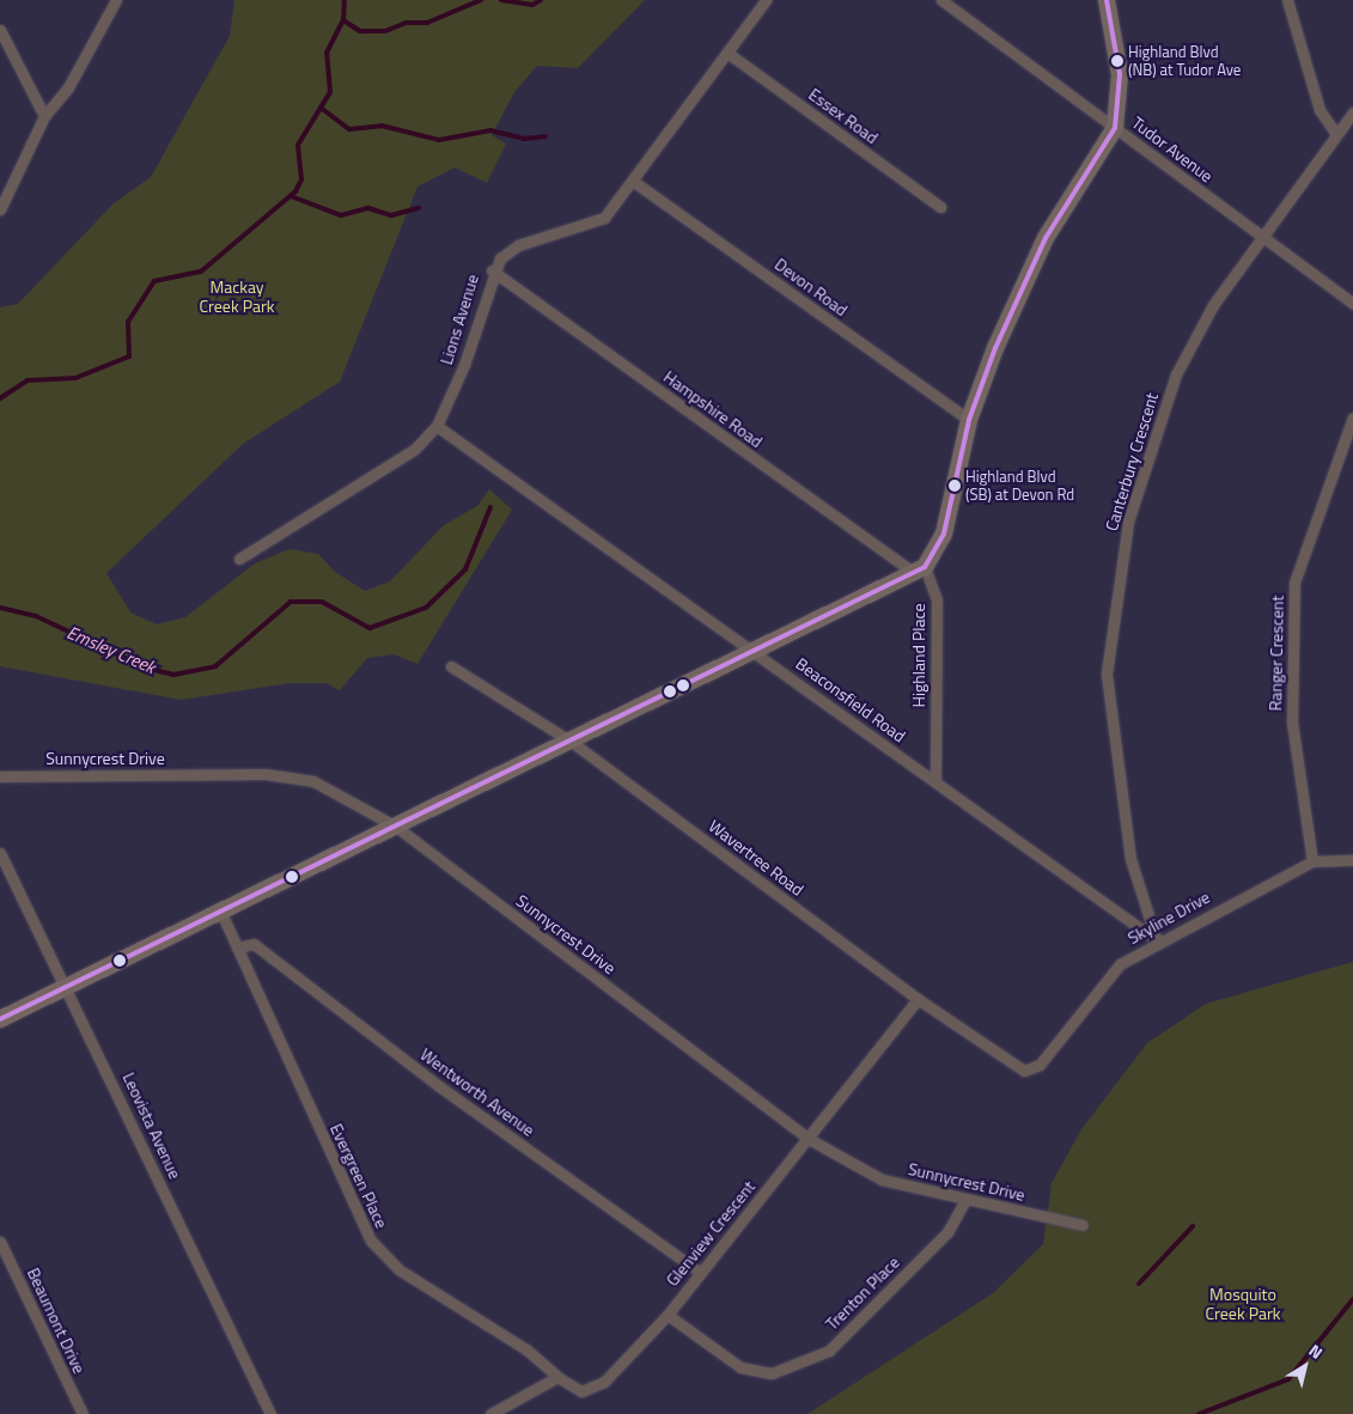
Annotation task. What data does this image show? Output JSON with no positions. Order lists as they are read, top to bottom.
{
  "streets": {
    "street": [
      "Essex Road",
      "Tudor Avenue",
      "Devon Road",
      "Lions Avenue",
      "Hampshire Road",
      "Canterbury Crescent",
      "Ranger Crescent",
      "Highland Place",
      "Beaconsfield Road",
      "Sunnycrest Drive",
      "Wavertree Road",
      "Skyline Drive",
      "Wentworth Avenue",
      "Leovista Avenue",
      "Evergreen Place",
      "Glenview Crescent",
      "Trenton Place",
      "Beaumont Drive"
    ]
  },
  "crossings": [
    ["Essex Road", "Lions Avenue"],
    ["Tudor Avenue", "Canterbury Crescent"],
    ["Devon Road", "Lions Avenue"],
    ["Lions Avenue", "Hampshire Road"],
    ["Lions Avenue", "Beaconsfield Road"],
    ["Hampshire Road", "Highland Place"],
    ["Canterbury Crescent", "Beaconsfield Road"],
    ["Canterbury Crescent", "Skyline Drive"],
    ["Ranger Crescent", "Skyline Drive"],
    ["Highland Place", "Beaconsfield Road"],
    ["Beaconsfield Road", "Skyline Drive"],
    ["Sunnycrest Drive", "Glenview Crescent"],
    ["Sunnycrest Drive", "Trenton Place"],
    ["Wavertree Road", "Skyline Drive"],
    ["Wavertree Road", "Glenview Crescent"],
    ["Wentworth Avenue", "Evergreen Place"],
    ["Wentworth Avenue", "Glenview Crescent"],
    ["Evergreen Place", "Glenview Crescent"],
    ["Glenview Crescent", "Trenton Place"]
  ],
  "water": ["Emsley Creek"],
  "parks": ["Mackay Creek Park", "Mosquito Creek Park"],
  "places": ["Highland Blvd (NB) at Tudor Ave", "Highland Blvd (SB) at Devon Rd"],
  "north": "top right"
}
